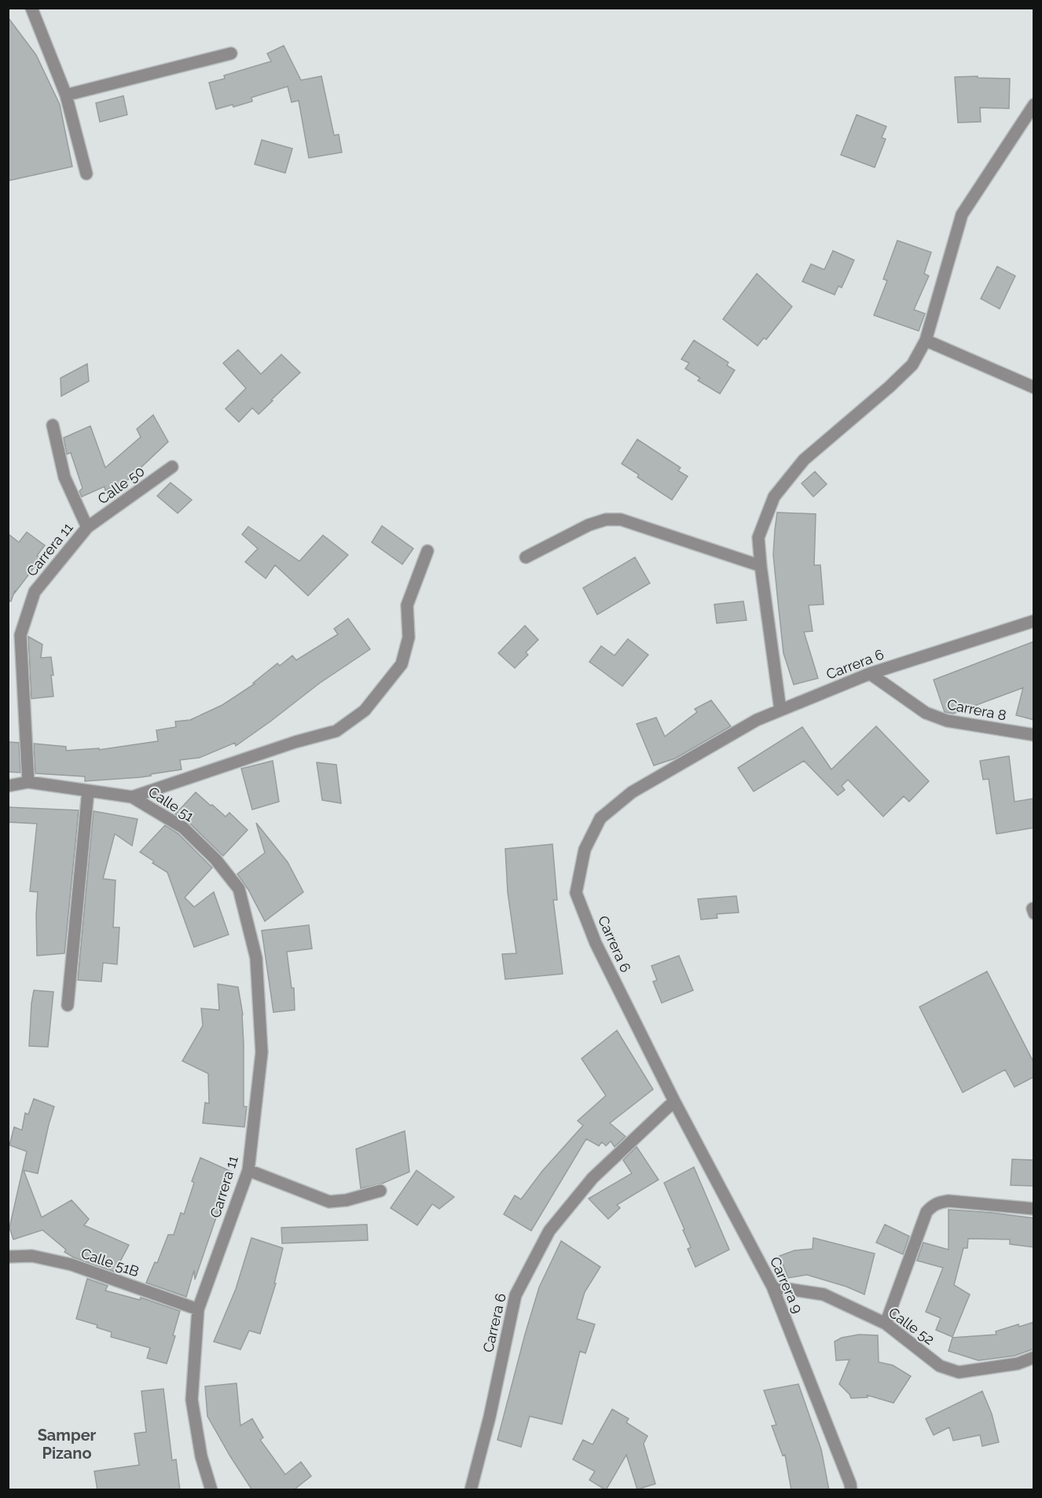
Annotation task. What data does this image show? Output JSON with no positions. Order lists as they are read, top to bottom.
{
  "streets": {
    "street": [
      "Calle 50",
      "Carrera 11",
      "Carrera 6",
      "Carrera 8",
      "Calle 51",
      "Calle 51B",
      "Carrera 9",
      "Calle 52"
    ]
  },
  "crossings": [
    ["Calle 50", "Carrera 11"],
    ["Carrera 11", "Calle 51"],
    ["Carrera 11", "Calle 51B"],
    ["Carrera 6", "Carrera 8"],
    ["Carrera 6", "Carrera 9"],
    ["Carrera 9", "Calle 52"]
  ],
  "districts": ["Samper Pizano"]
}
